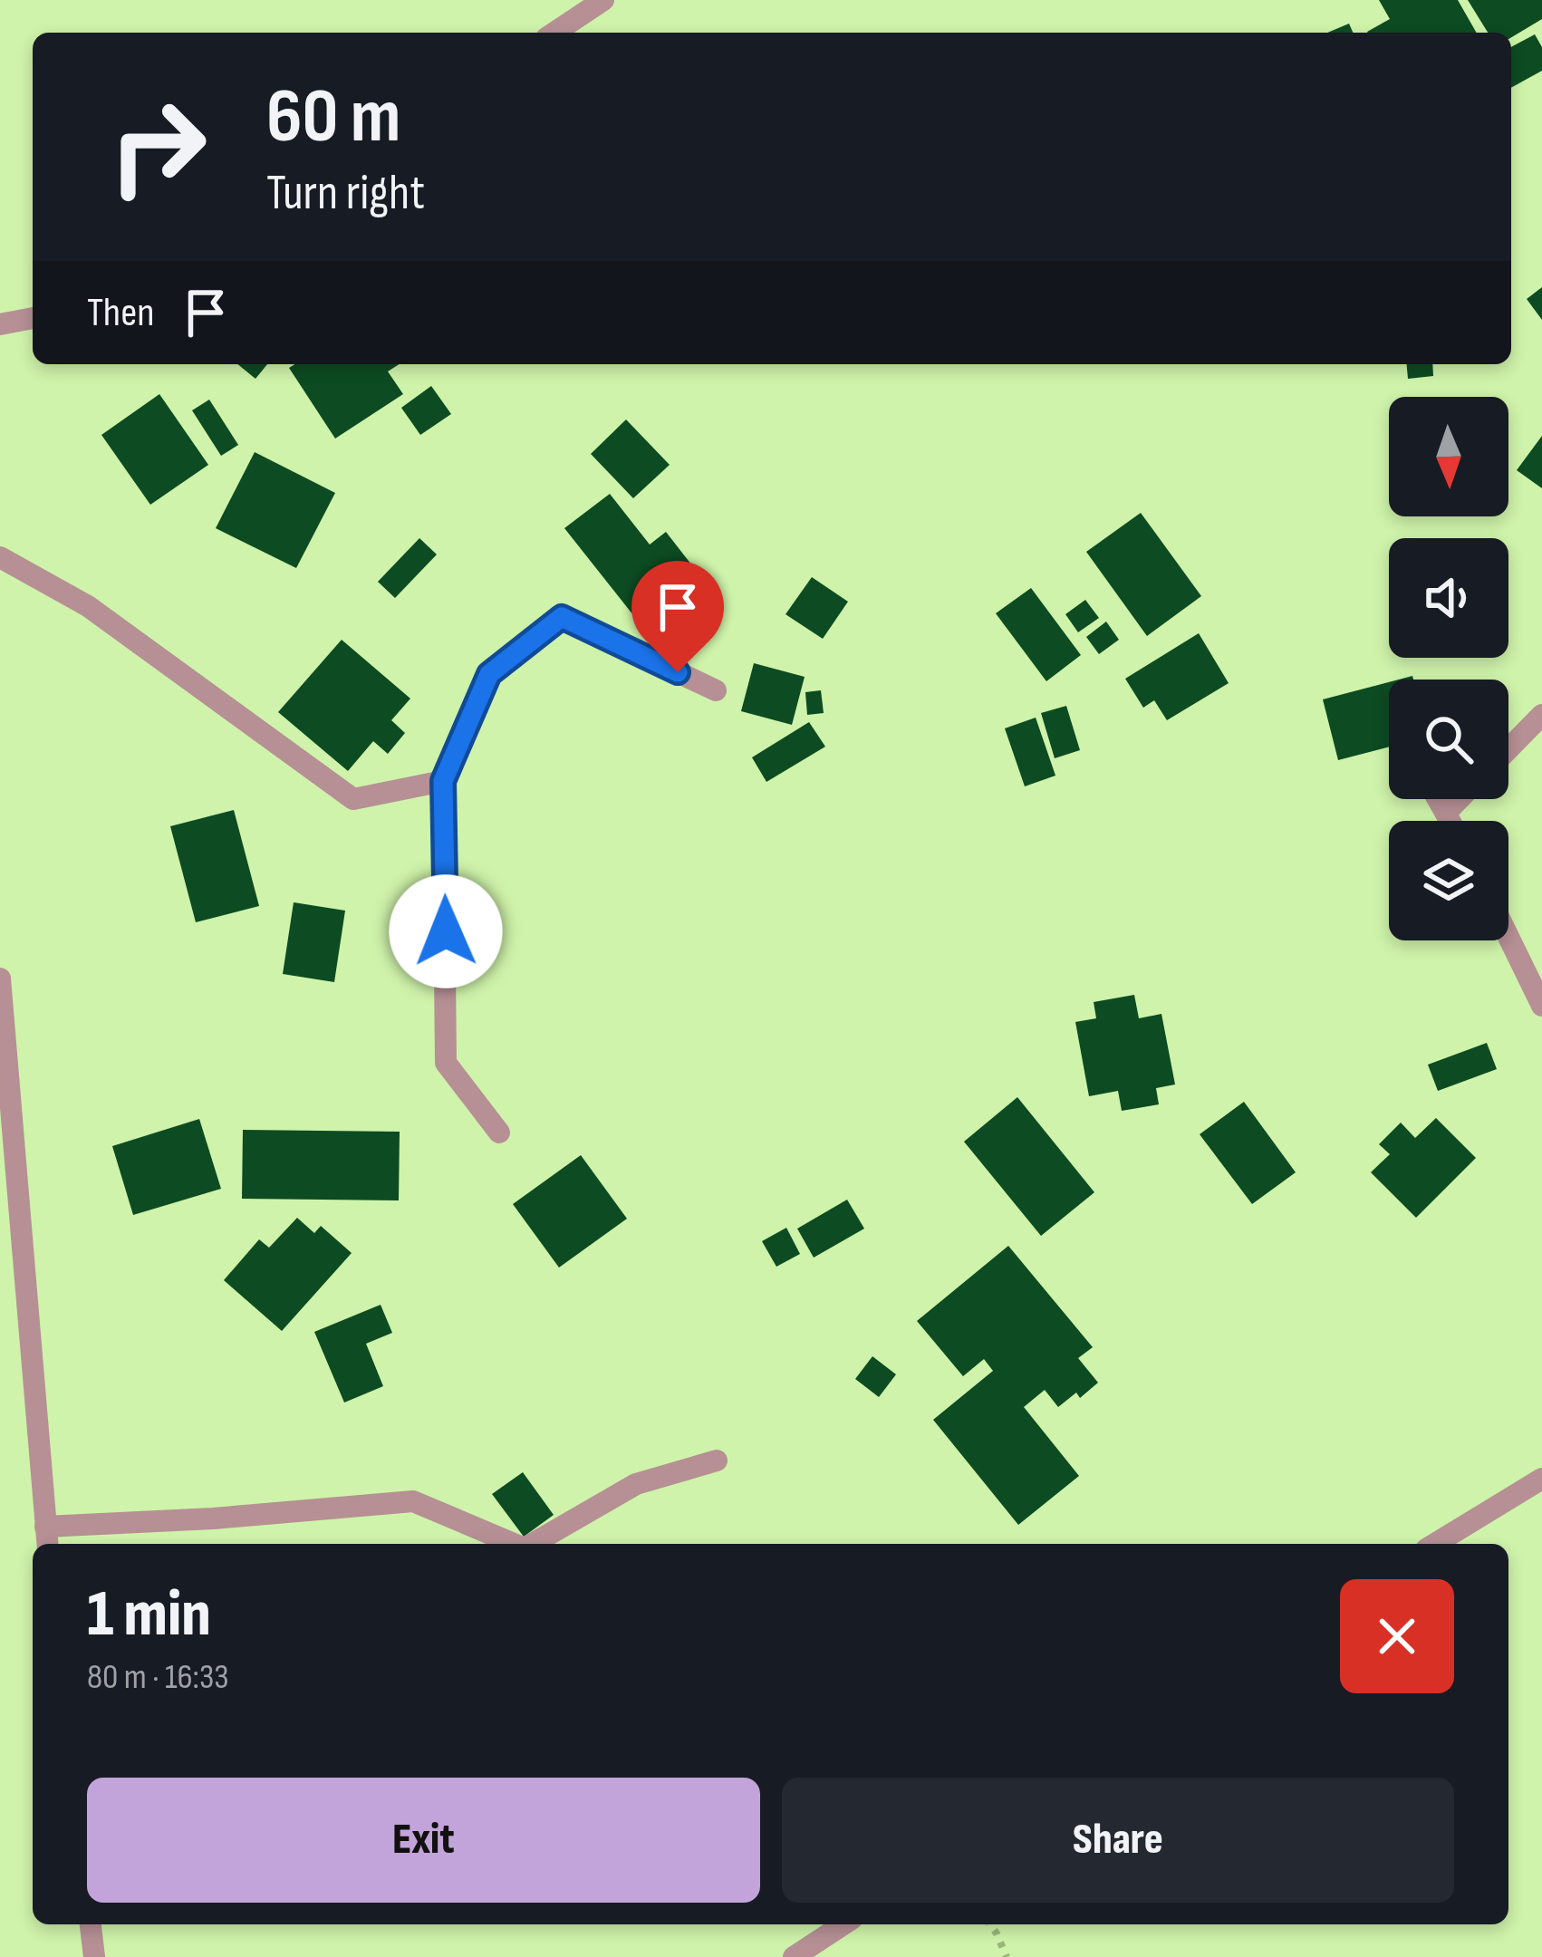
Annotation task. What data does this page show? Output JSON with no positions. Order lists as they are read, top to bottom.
{
  "north": "bottom",
  "page": {
    "turn": ["60 m", "Turn right"],
    "then": "Then",
    "heading": ["1 min", "80 m · 16:33"],
    "buttons": ["Exit", "Share"]
  }
}
